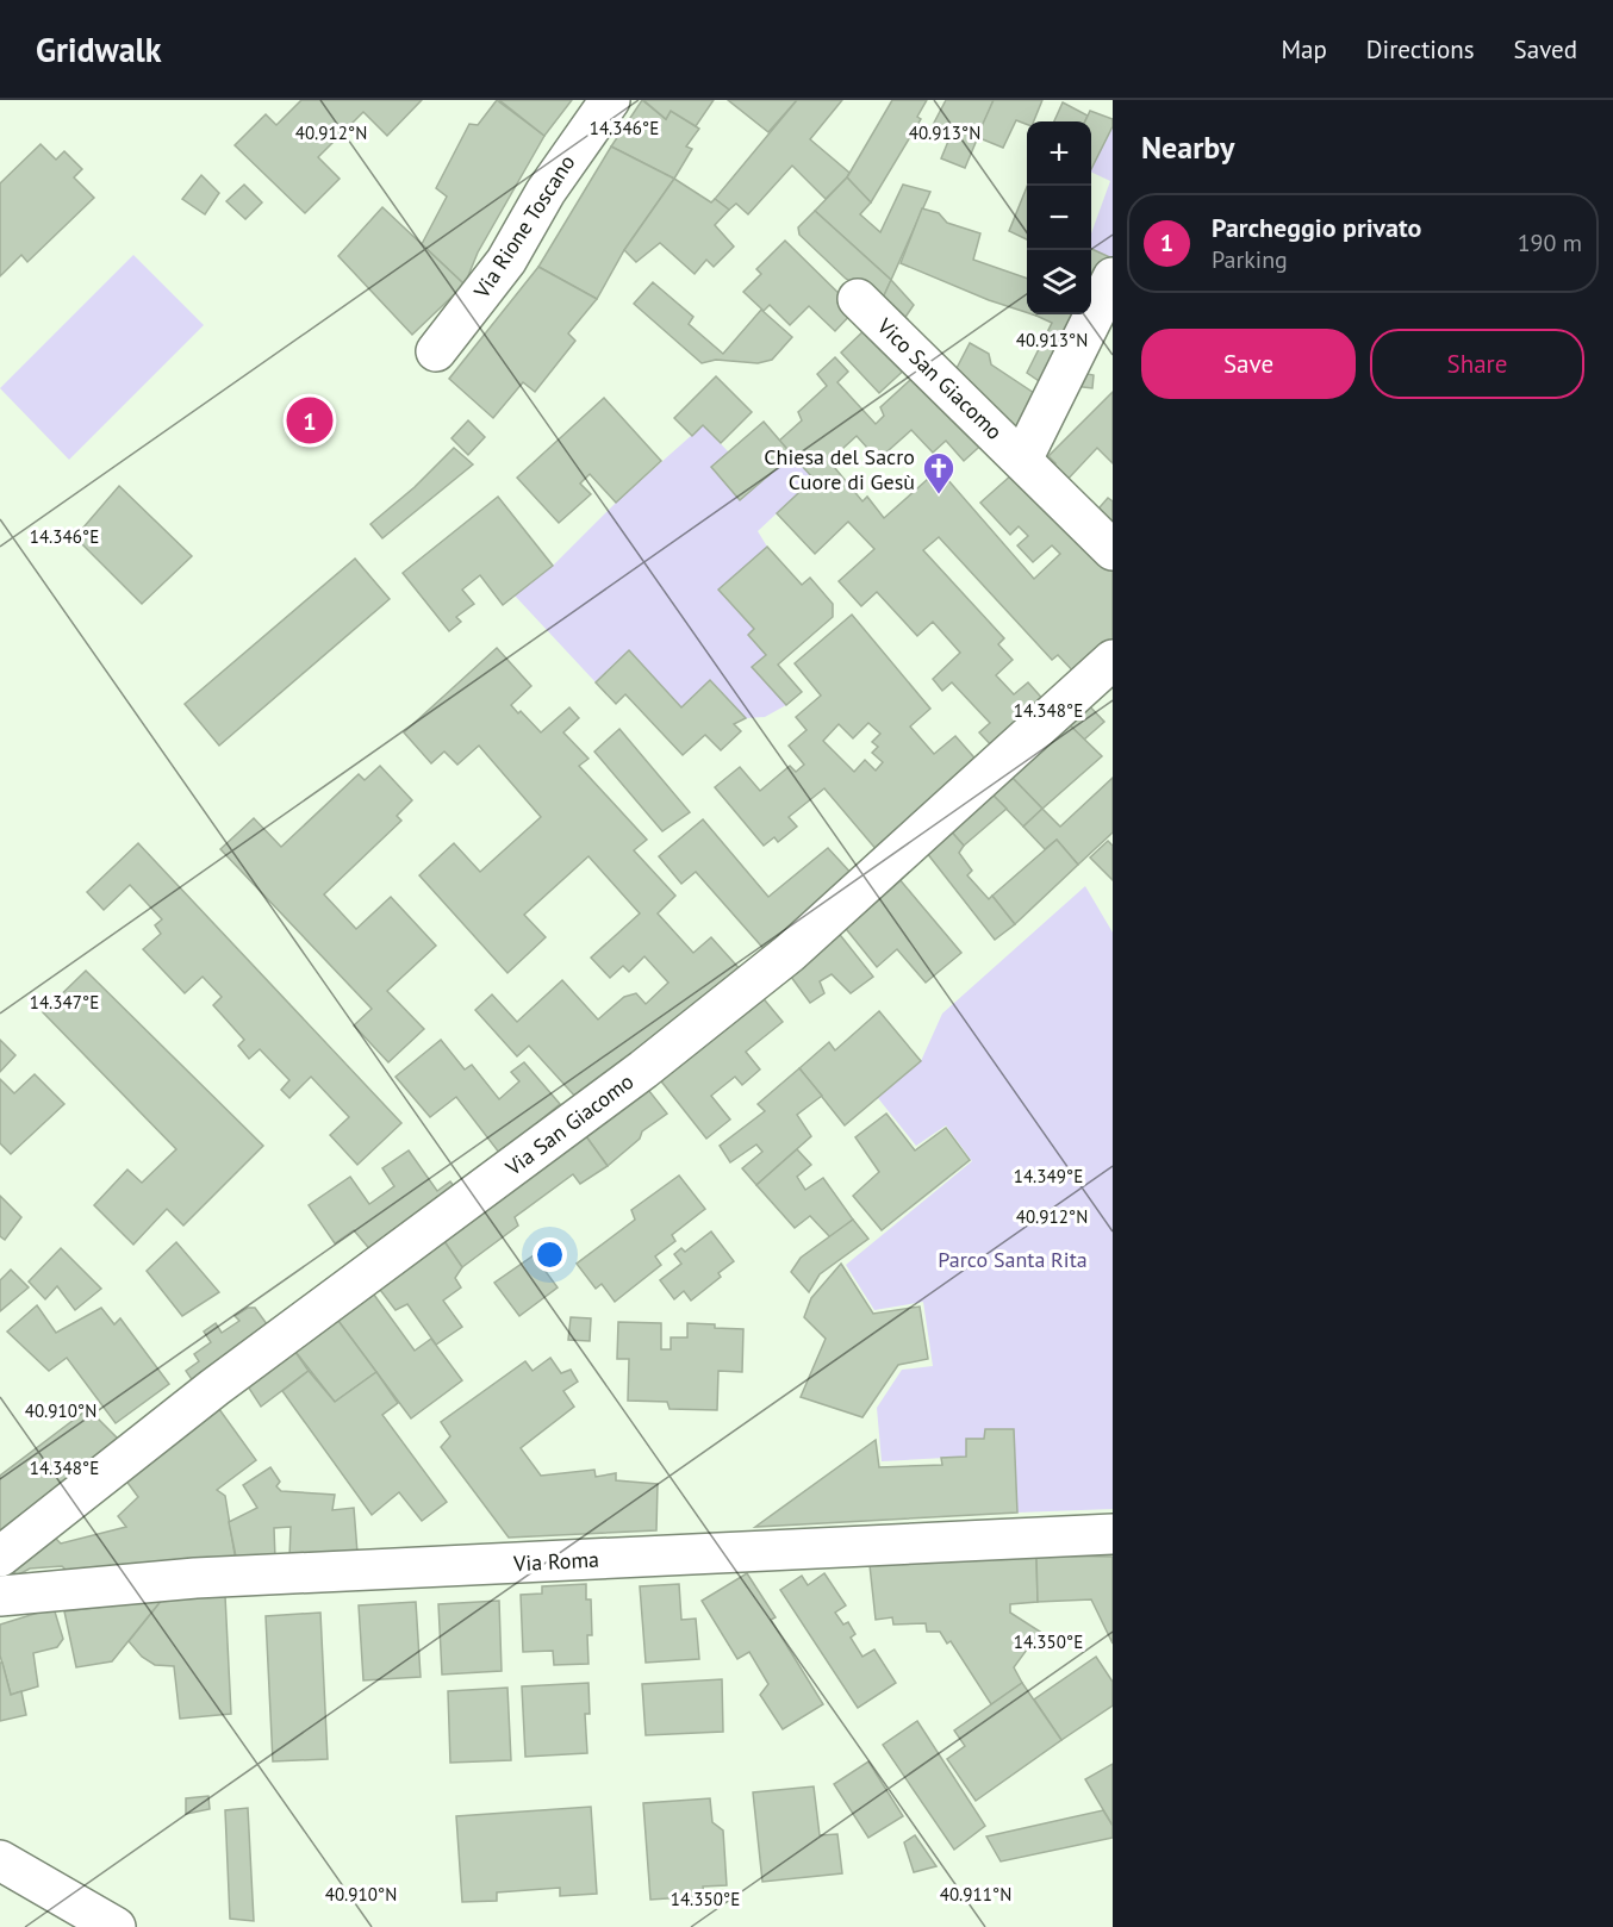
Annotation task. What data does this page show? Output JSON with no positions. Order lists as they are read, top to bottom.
{
  "streets": {
    "street": [
      "Via Rione Toscano",
      "Vico San Giacomo",
      "Via San Giacomo",
      "Via Roma"
    ]
  },
  "parks": ["Parco Santa Rita"],
  "places": {
    "church": ["Chiesa del Sacro Cuore di Gesù"]
  },
  "page": {
    "header": "Gridwalk",
    "nav": ["Map", "Directions", "Saved"],
    "heading": "Nearby",
    "map_buttons": ["+", "−"],
    "list": [
      {
        "mark": "1",
        "name": "Parcheggio privato",
        "note": "Parking",
        "value": "190 m"
      }
    ],
    "buttons": ["Save", "Share"],
    "pins": "1"
  },
  "coordinates": [
    "14.346°E",
    "40.912°N",
    "40.913°N",
    "14.348°E",
    "14.347°E",
    "14.349°E",
    "40.910°N",
    "14.350°E",
    "40.911°N"
  ]
}
